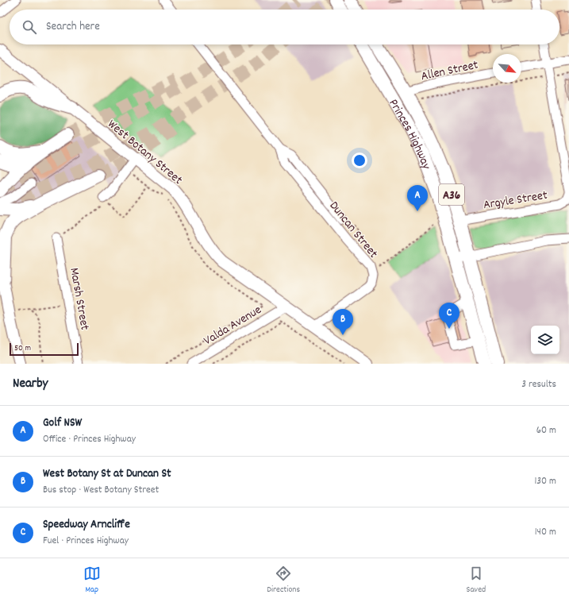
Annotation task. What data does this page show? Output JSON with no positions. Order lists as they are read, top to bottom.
{
  "streets": {
    "highway": ["Princes Highway", "A36"],
    "main road": ["West Botany Street"],
    "street": [
      "Allen Street",
      "Argyle Street",
      "Duncan Street",
      "Marsh Street",
      "Valda Avenue"
    ]
  },
  "crossings": [
    ["Allen Street", "Princes Highway"],
    ["Princes Highway", "Argyle Street"],
    ["West Botany Street", "Duncan Street"],
    ["West Botany Street", "Valda Avenue"]
  ],
  "scale_bar": "50 m",
  "north": "bottom right",
  "page": {
    "search": "Search here",
    "pins": ["A", "C", "B"],
    "scale": "50 m",
    "heading": ["Nearby", "3 results"],
    "list": [
      {
        "mark": "A",
        "name": "Golf NSW",
        "note": "Office · Princes Highway",
        "value": "60 m"
      },
      {
        "mark": "B",
        "name": "West Botany St at Duncan St",
        "note": "Bus stop · West Botany Street",
        "value": "130 m"
      },
      {
        "mark": "C",
        "name": "Speedway Arncliffe",
        "note": "Fuel · Princes Highway",
        "value": "140 m"
      }
    ],
    "nav": ["Map", "Directions", "Saved"]
  }
}
